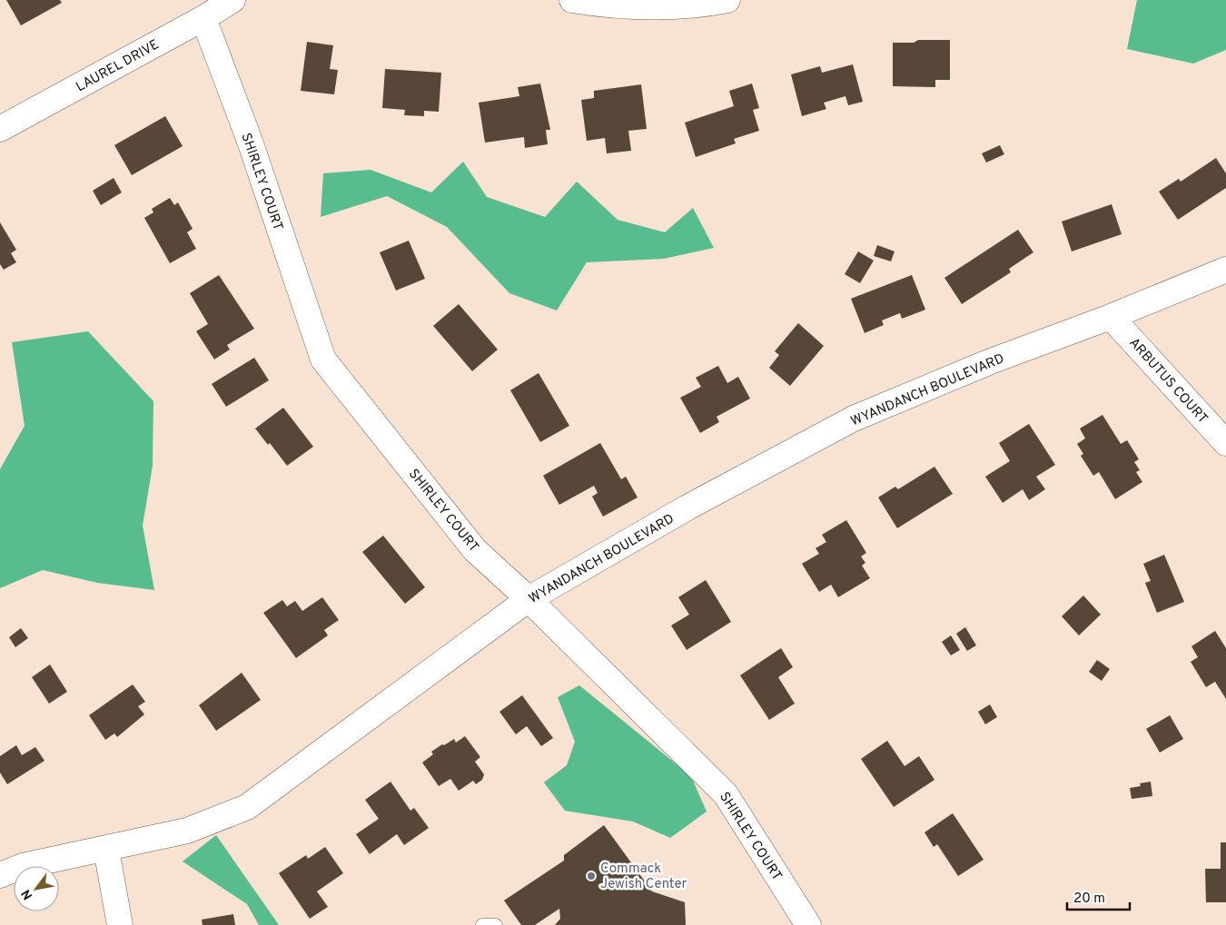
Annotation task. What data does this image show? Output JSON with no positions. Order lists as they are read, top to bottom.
{
  "streets": {
    "street": [
      "LAUREL DRIVE",
      "SHIRLEY COURT",
      "ARBUTUS COURT",
      "WYANDANCH BOULEVARD"
    ]
  },
  "crossings": [
    ["LAUREL DRIVE", "SHIRLEY COURT"],
    ["SHIRLEY COURT", "WYANDANCH BOULEVARD"],
    ["ARBUTUS COURT", "WYANDANCH BOULEVARD"]
  ],
  "places": ["Commack Jewish Center"],
  "scale_bar": "20 m",
  "north": "bottom left"
}
